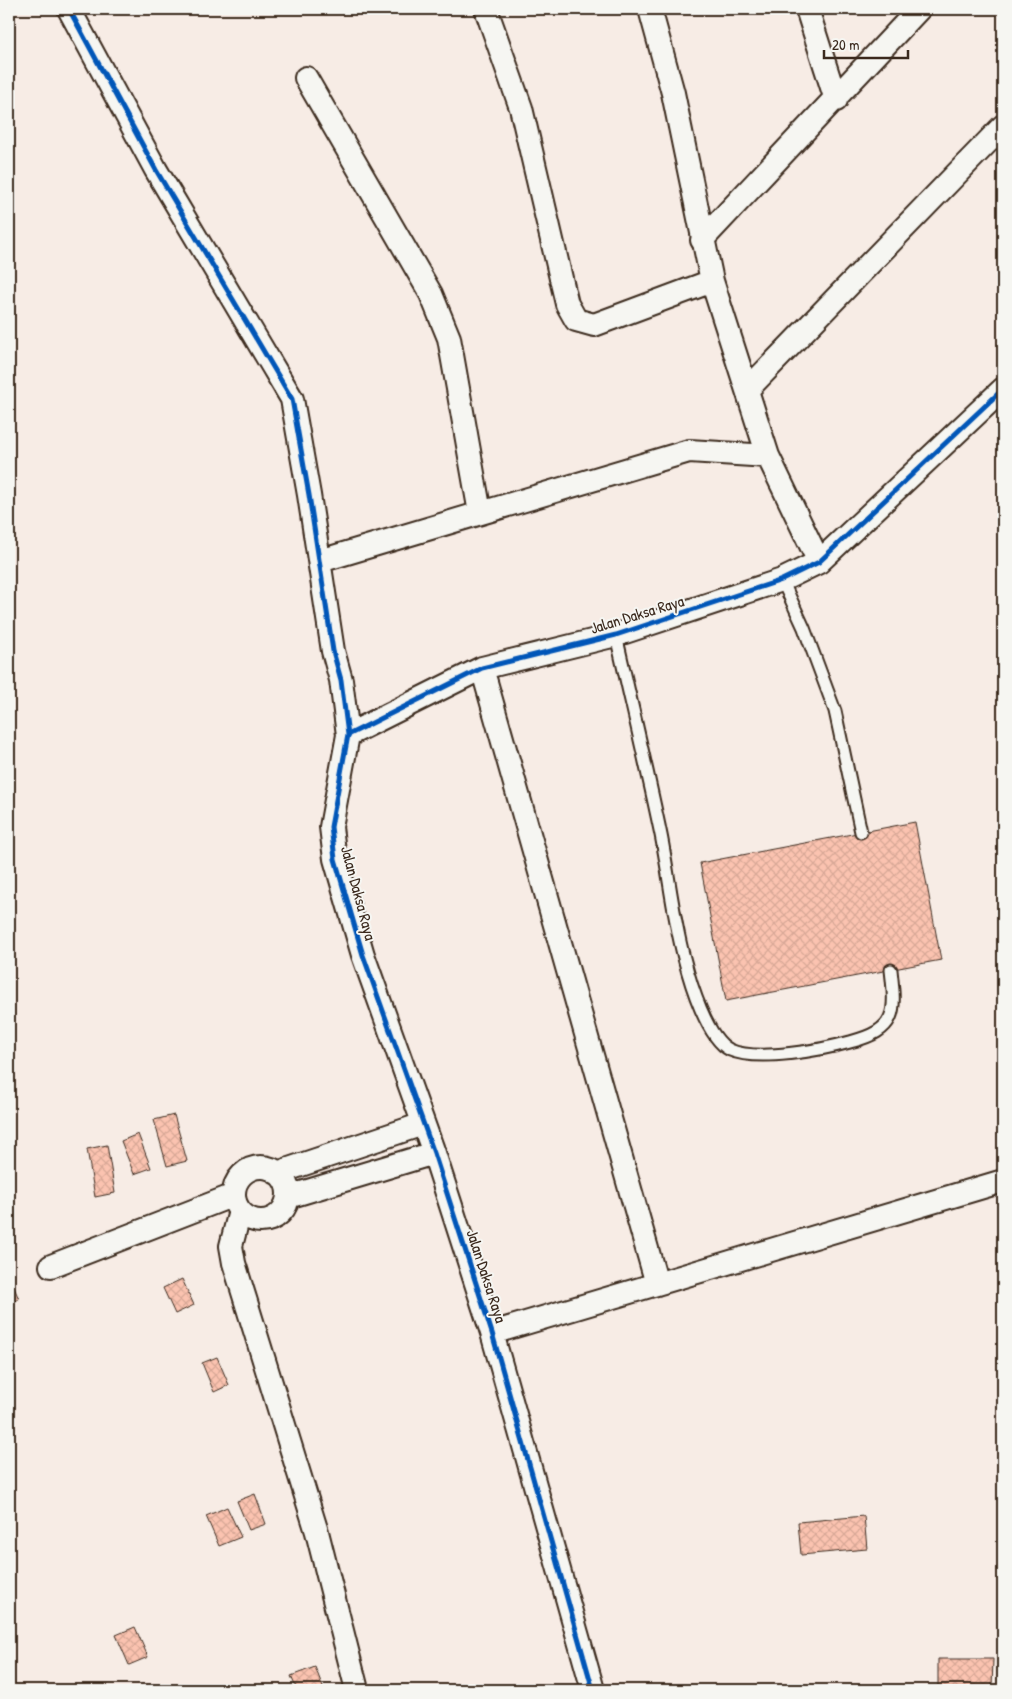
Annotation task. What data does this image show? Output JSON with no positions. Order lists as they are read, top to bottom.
{
  "streets": {
    "street": ["Jalan Daksa Raya"]
  },
  "scale_bar": "20 m"
}
